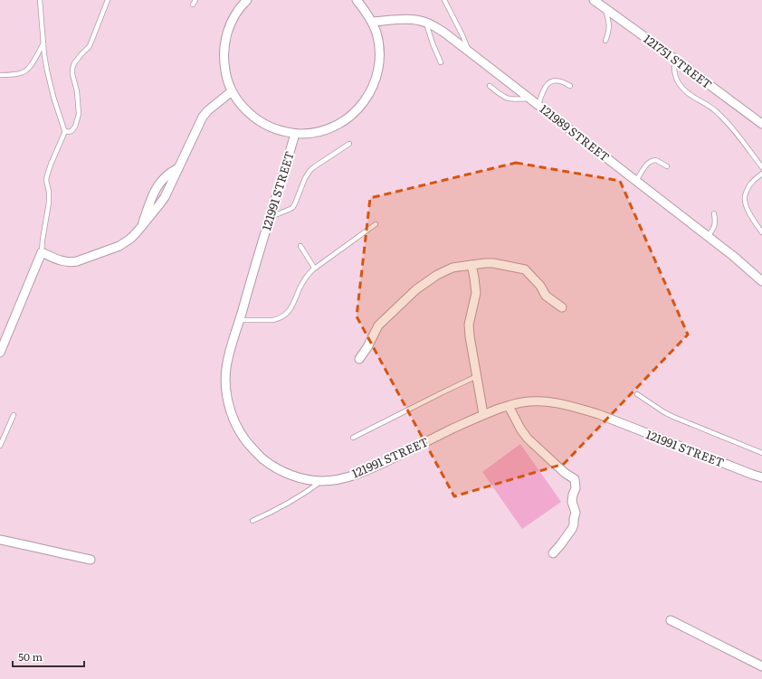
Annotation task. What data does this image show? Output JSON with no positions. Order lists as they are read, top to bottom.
{
  "streets": {
    "street": ["121751 STREET", "121989 STREET", "121991 STREET"]
  },
  "scale_bar": "50 m"
}
